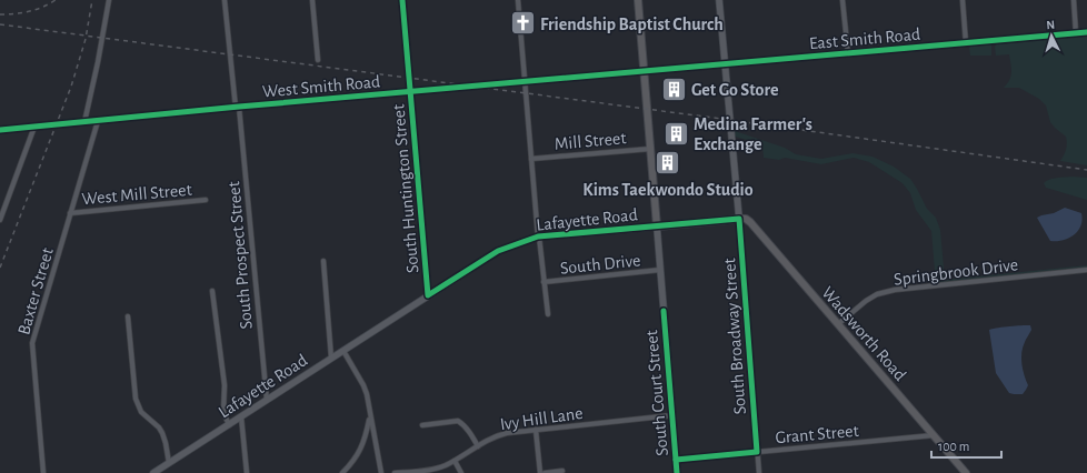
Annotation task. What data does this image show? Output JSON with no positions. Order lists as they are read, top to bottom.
{
  "streets": {
    "highway": ["Wadsworth Road", "South Court Street"],
    "main road": ["Lafayette Road", "South Broadway Street"],
    "street": [
      "East Smith Road",
      "West Smith Road",
      "Mill Street",
      "South Huntington Street",
      "West Mill Street",
      "South Prospect Street",
      "South Drive",
      "Springbrook Drive",
      "Baxter Street",
      "Ivy Hill Lane",
      "Grant Street"
    ]
  },
  "crossings": [
    ["East Smith Road", "West Smith Road"],
    ["East Smith Road", "South Broadway Street"],
    ["East Smith Road", "South Court Street"],
    ["West Smith Road", "South Huntington Street"],
    ["West Smith Road", "South Prospect Street"],
    ["West Smith Road", "Baxter Street"],
    ["West Smith Road", "South Court Street"],
    ["Mill Street", "South Court Street"],
    ["South Huntington Street", "Lafayette Road"],
    ["West Mill Street", "Baxter Street"],
    ["Lafayette Road", "South Prospect Street"],
    ["Lafayette Road", "South Court Street"],
    ["South Drive", "South Court Street"],
    ["Springbrook Drive", "Wadsworth Road"],
    ["Wadsworth Road", "South Broadway Street"],
    ["Wadsworth Road", "Grant Street"],
    ["South Broadway Street", "Grant Street"],
    ["South Court Street", "Ivy Hill Lane"],
    ["South Court Street", "Grant Street"]
  ],
  "places": {
    "church": ["Friendship Baptist Church"],
    "building": ["Get Go Store", "Medina Farmer's Exchange", "Kims Taekwondo Studio"]
  },
  "scale_bar": "100 m",
  "north": "top"
}
